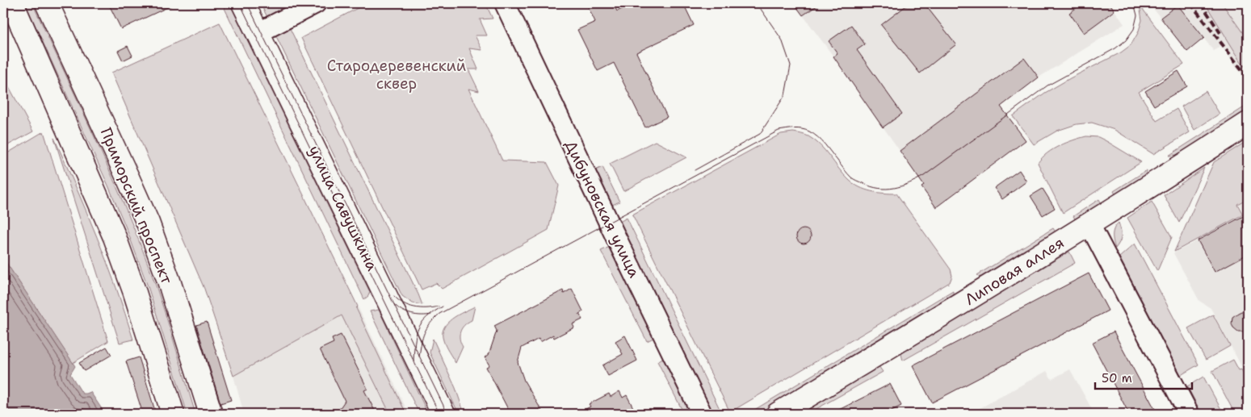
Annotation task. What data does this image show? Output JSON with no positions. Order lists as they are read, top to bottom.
{
  "streets": {
    "main road": ["Приморский проспект", "улица Савушкина", "Липовая аллея"],
    "street": ["Дибуновская улица"]
  },
  "parks": ["Стародеревенский сквер"],
  "scale_bar": "50 m"
}
